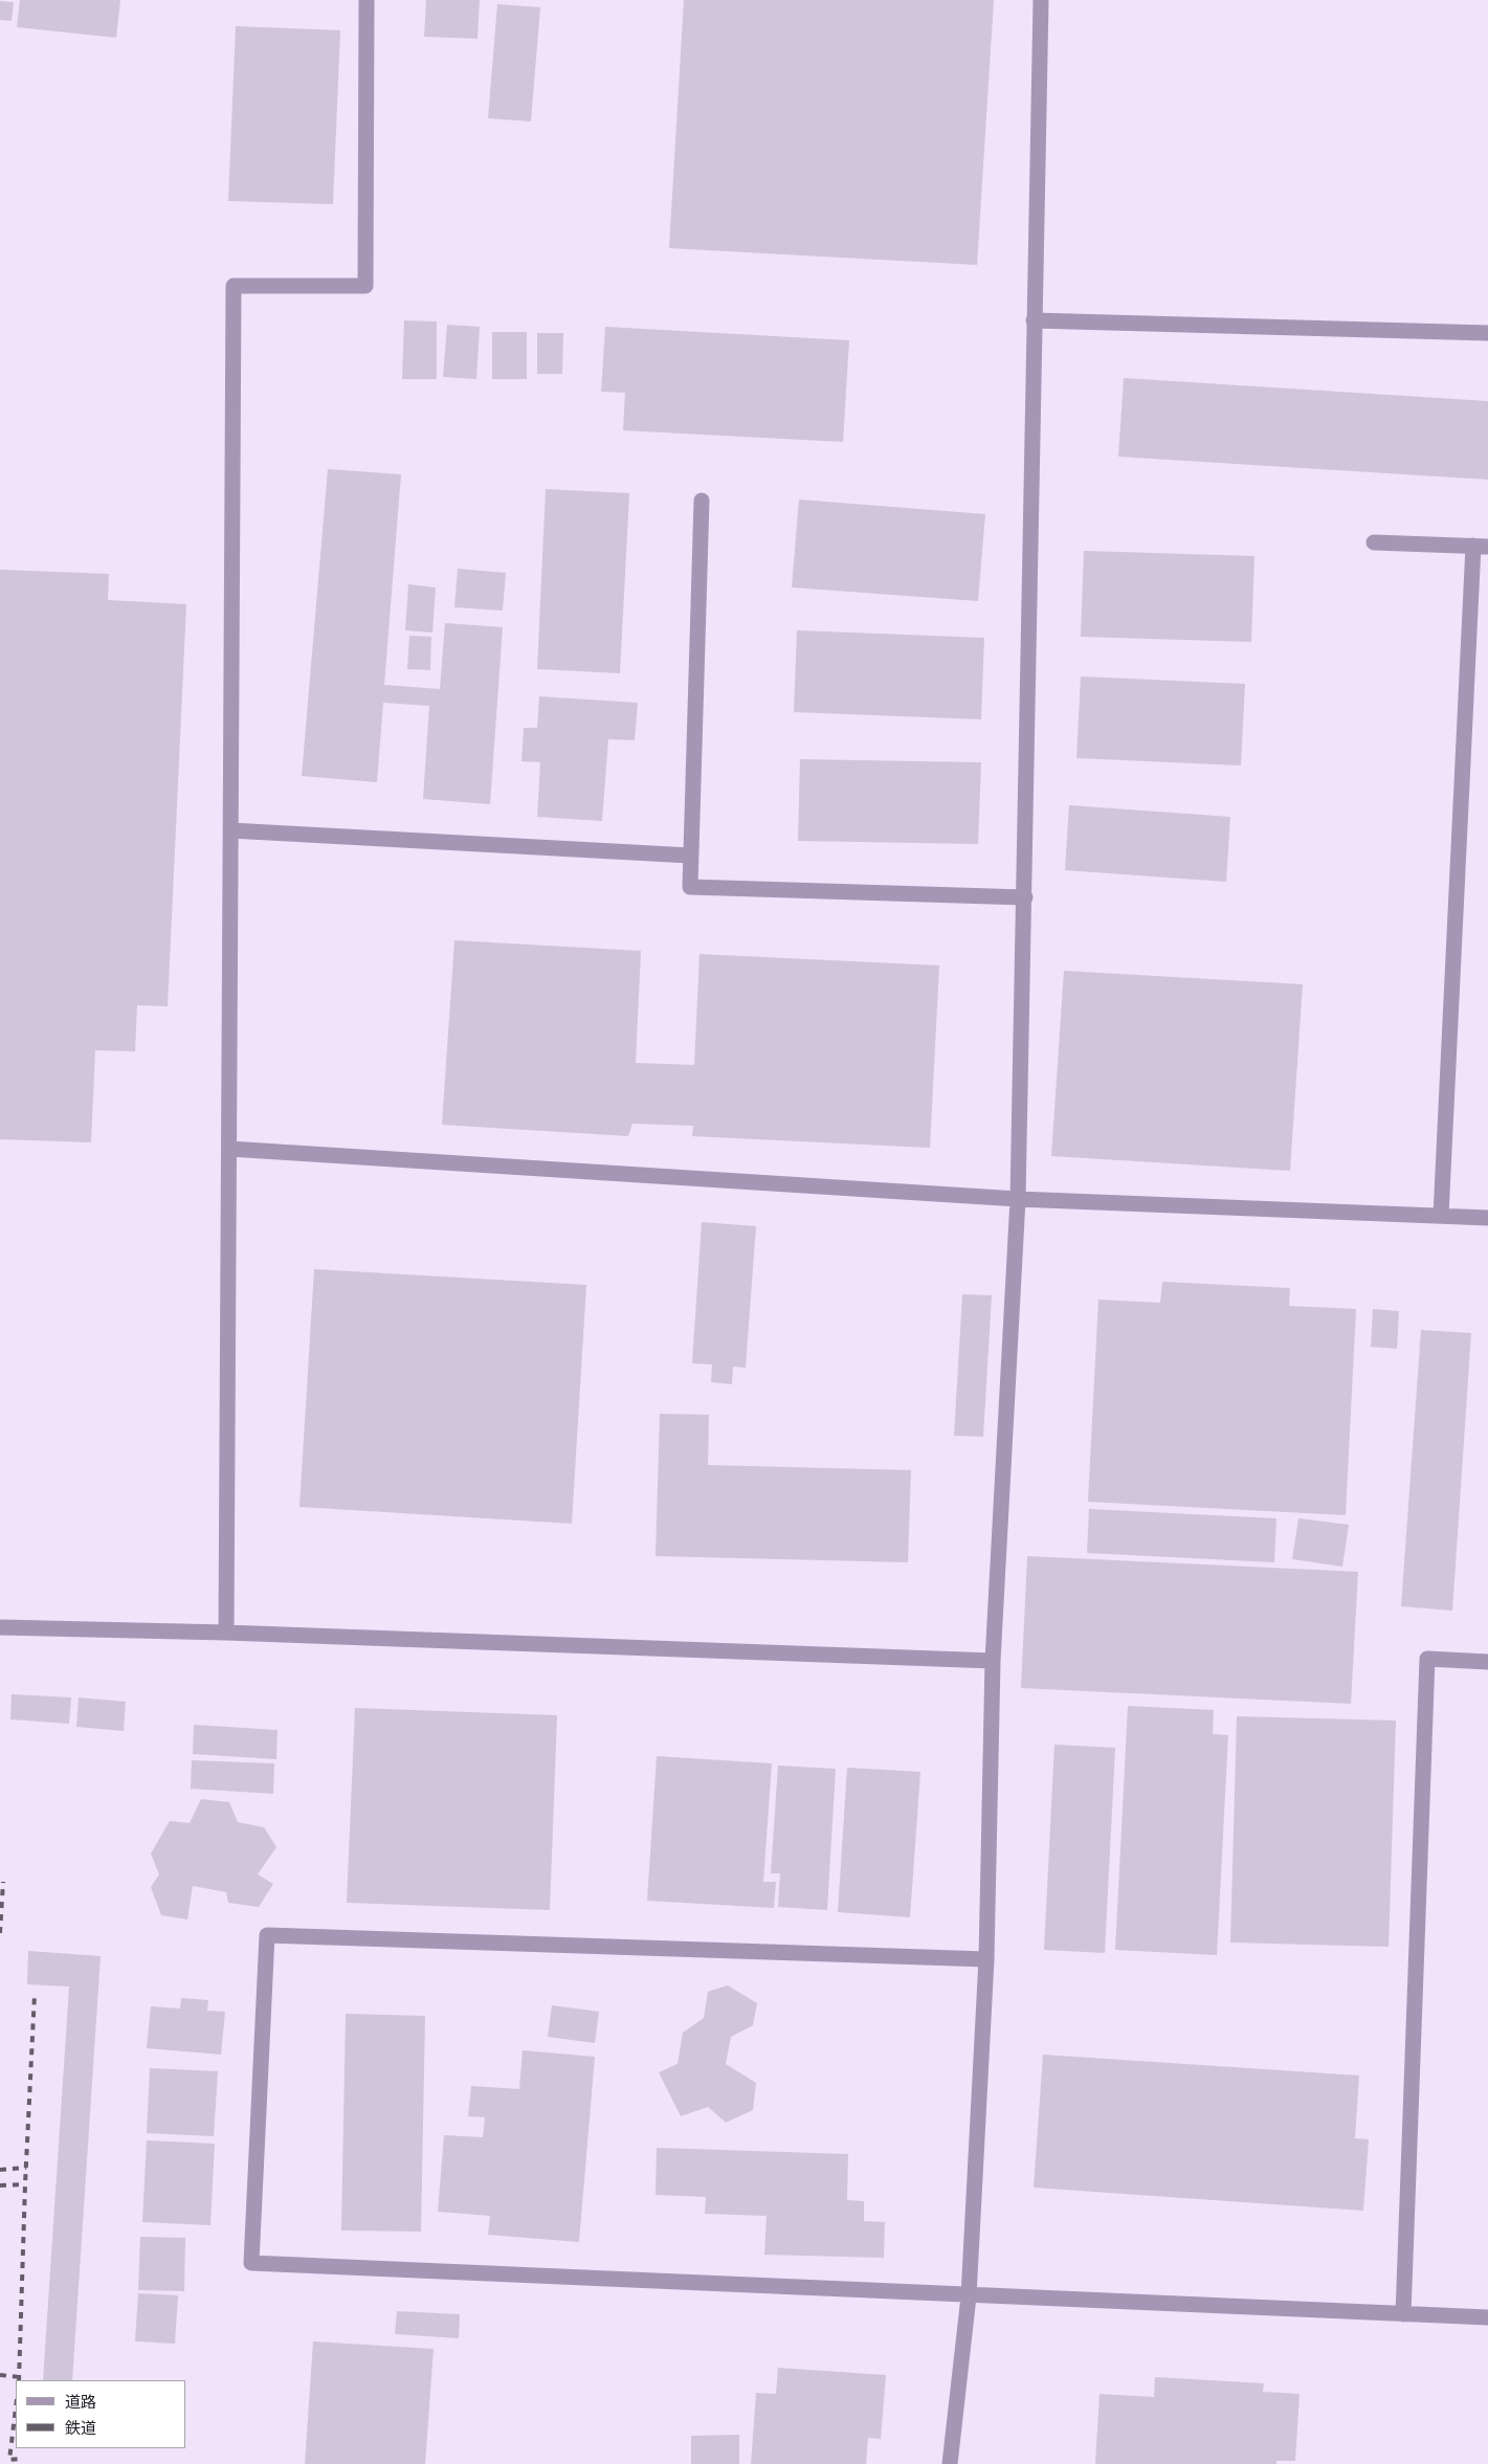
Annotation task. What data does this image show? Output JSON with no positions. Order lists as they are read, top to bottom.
{
  "legend": ["道路", "鉄道"]
}
